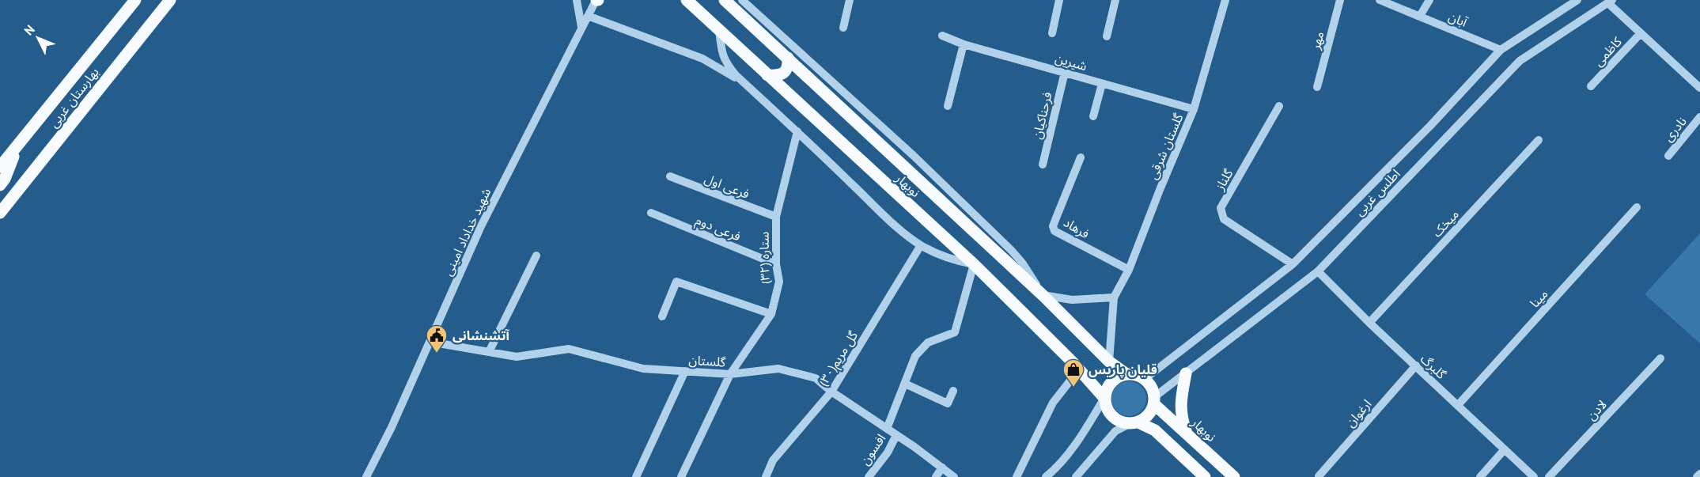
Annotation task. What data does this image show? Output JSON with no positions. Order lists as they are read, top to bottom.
{
  "streets": {
    "main road": ["بهارستان غربی", "نوبهار"],
    "street": [
      "آبان",
      "مهر",
      "کاظمی",
      "شیرین",
      "فرحناکیان",
      "نادری",
      "گلستان شرقی",
      "گلناز",
      "فرعی اول",
      "اطلس غربی",
      "میخک",
      "فرعی دوم",
      "فرهاد",
      "شهید خداداد امینی",
      "ستاره (۳۲)",
      "مینا",
      "گل مریم(۳۰)",
      "گلستان",
      "گلبرگ",
      "لادن",
      "ارغوان",
      "افسون"
    ]
  },
  "crossings": [
    ["آبان", "اطلس غربی"],
    ["شیرین", "فرحناکیان"],
    ["شیرین", "گلستان شرقی"],
    ["گلستان شرقی", "نوبهار"],
    ["گلستان شرقی", "فرهاد"],
    ["گلناز", "اطلس غربی"],
    ["نوبهار", "اطلس غربی"],
    ["فرعی اول", "ستاره (۳۲)"],
    ["اطلس غربی", "گلبرگ"],
    ["میخک", "گلبرگ"],
    ["فرعی دوم", "ستاره (۳۲)"],
    ["شهید خداداد امینی", "گلستان"],
    ["ستاره (۳۲)", "گلستان"],
    ["مینا", "گلبرگ"],
    ["گل مریم(۳۰)", "گلستان"],
    ["گلستان", "افسون"],
    ["گلبرگ", "ارغوان"]
  ],
  "places": {
    "public building": ["آتشنشانی"],
    "shop": ["قلیان پاریس"]
  },
  "north": "top left"
}
